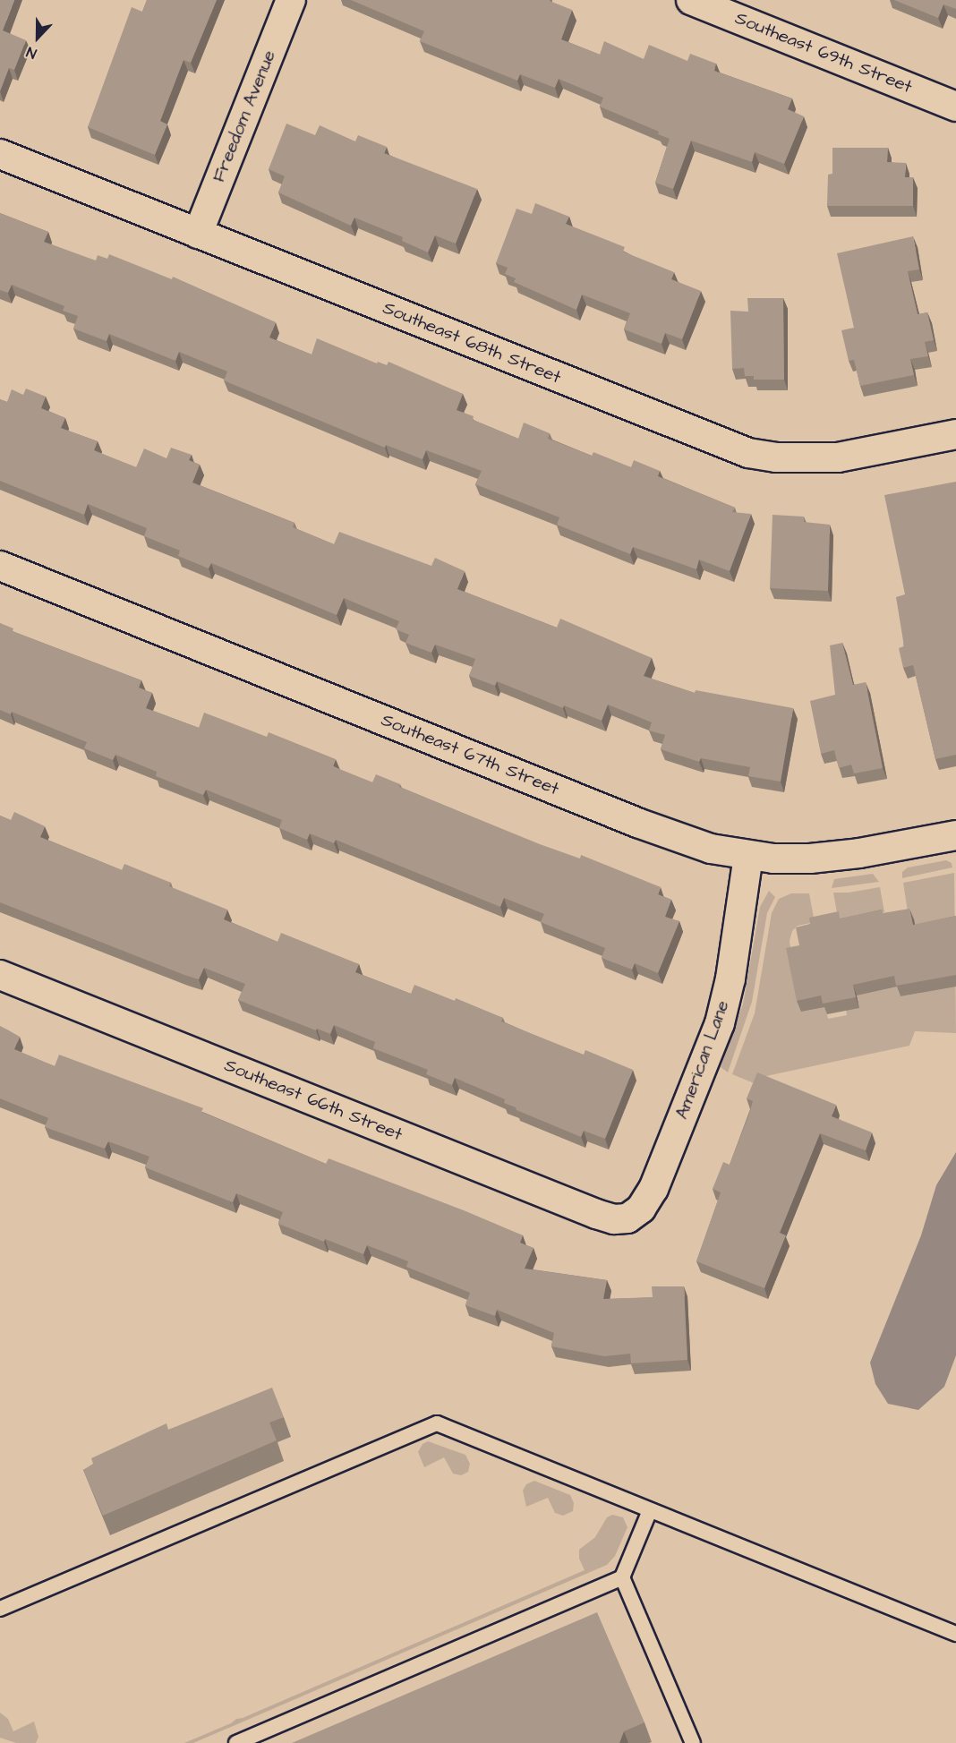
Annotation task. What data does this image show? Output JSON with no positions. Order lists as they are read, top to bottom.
{
  "streets": {
    "street": [
      "Southeast 69th Street",
      "Freedom Avenue",
      "Southeast 68th Street",
      "Southeast 67th Street",
      "American Lane",
      "Southeast 66th Street"
    ]
  },
  "crossings": [
    ["Freedom Avenue", "Southeast 68th Street"],
    ["Southeast 67th Street", "American Lane"],
    ["American Lane", "Southeast 66th Street"]
  ],
  "north": "bottom"
}
